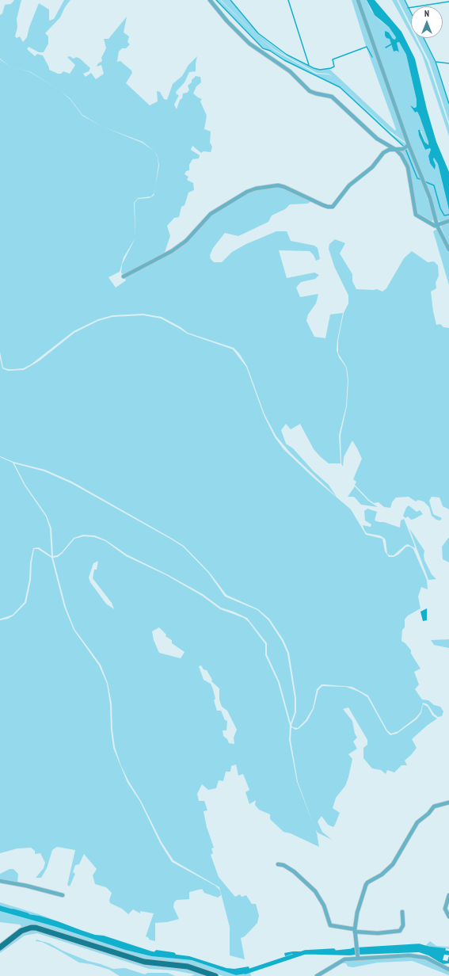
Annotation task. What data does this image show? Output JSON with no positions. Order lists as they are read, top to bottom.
{
  "north": "top"
}
